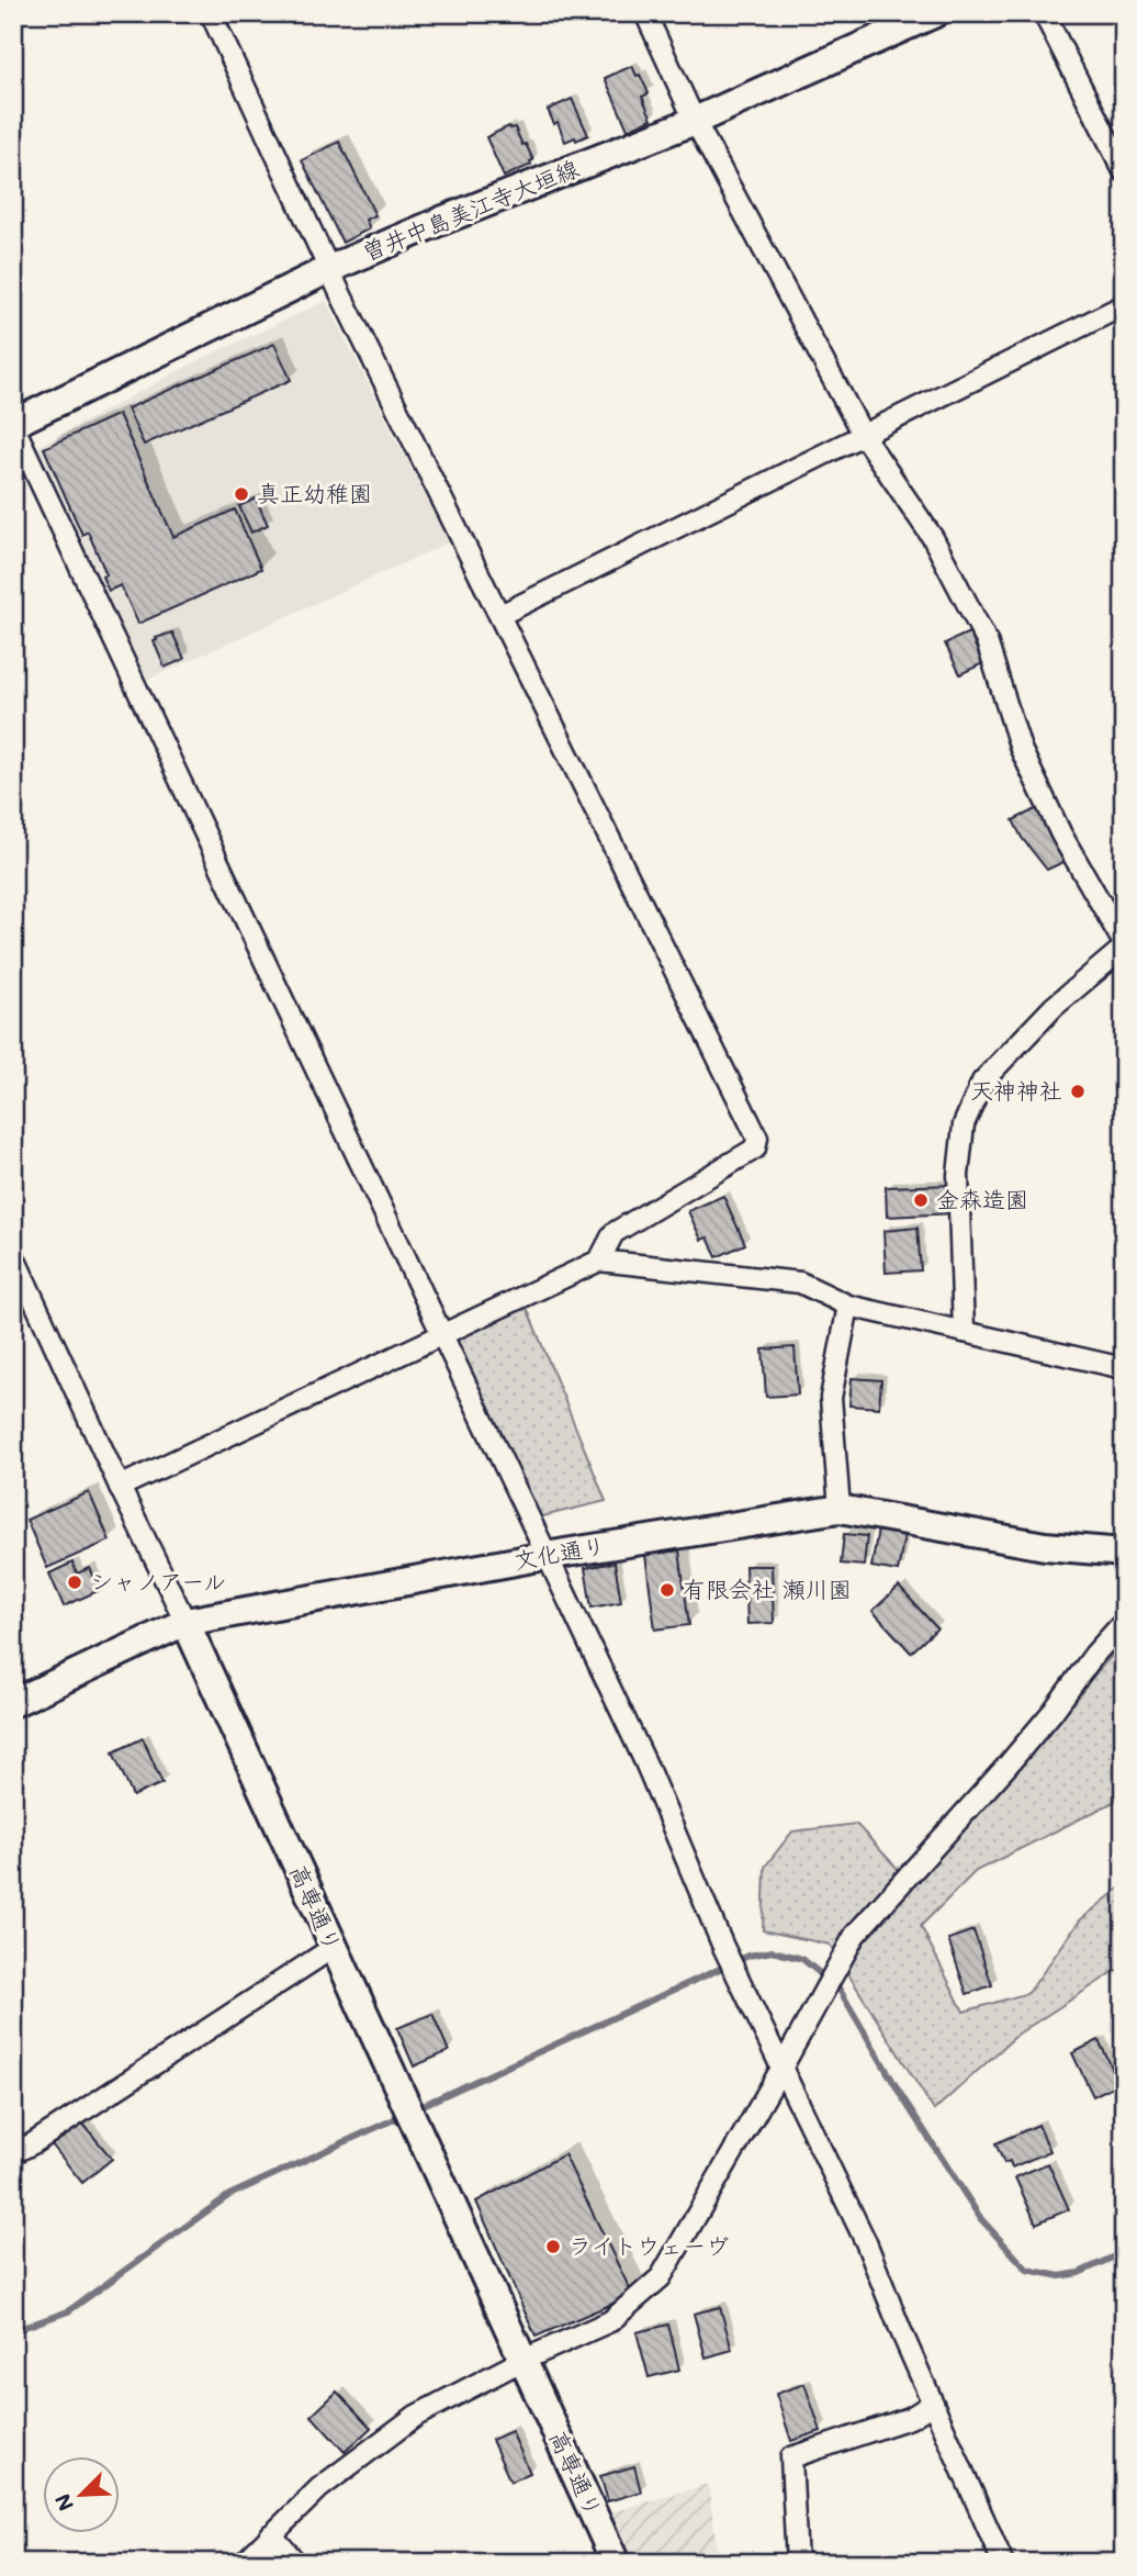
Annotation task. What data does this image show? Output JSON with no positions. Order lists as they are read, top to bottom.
{
  "streets": {
    "street": ["曽井中島美江寺大垣線", "文化通り", "高専通り"]
  },
  "crossings": [
    ["文化通り", "高専通り"]
  ],
  "places": [
    "真正幼稚園",
    "天神神社",
    "金森造園",
    "シャノアール",
    "有限会社 瀬川園",
    "ライトウェーヴ"
  ],
  "north": "bottom left"
}
